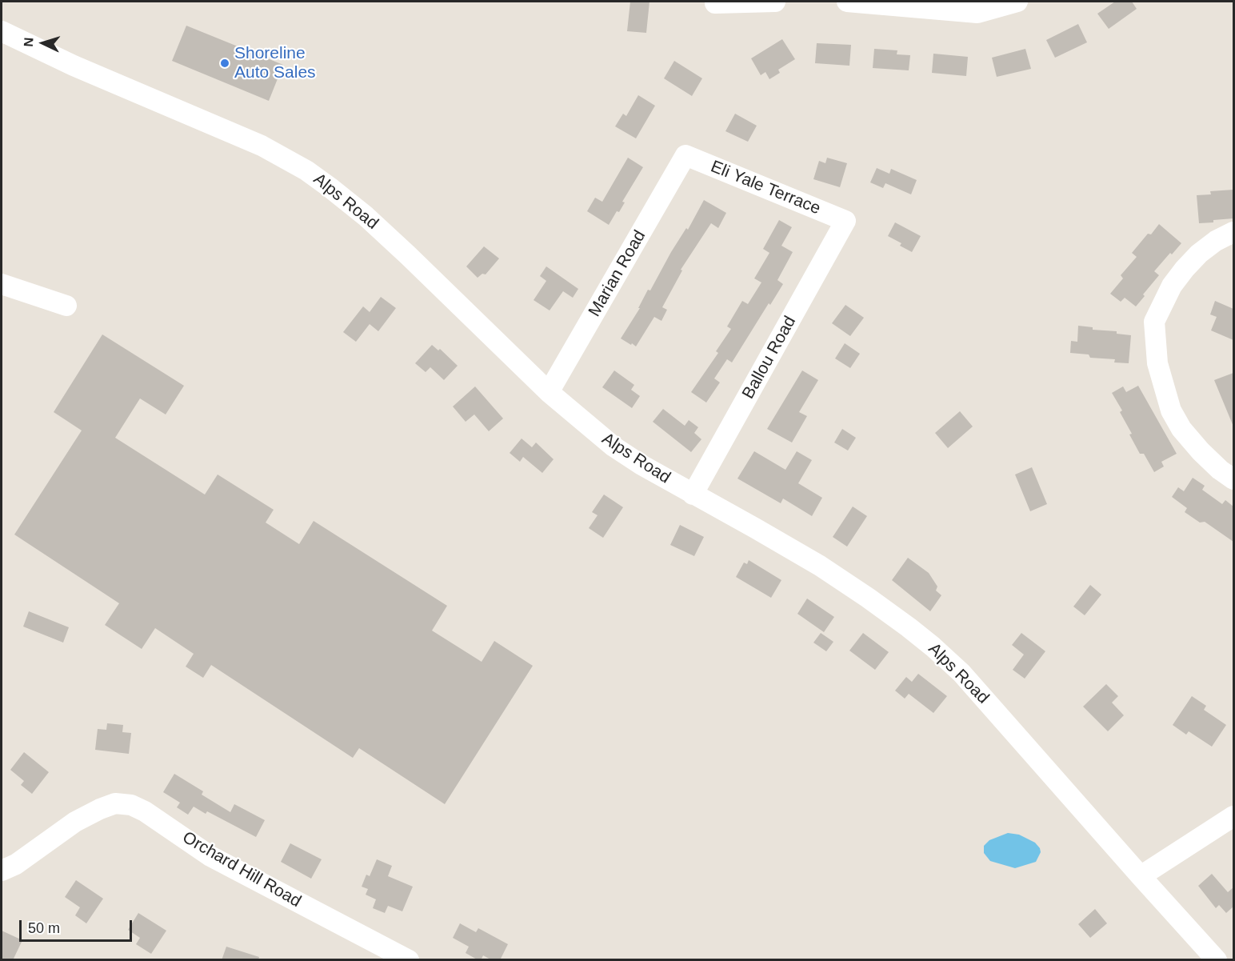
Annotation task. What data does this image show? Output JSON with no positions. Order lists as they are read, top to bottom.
{
  "streets": {
    "street": [
      "Eli Yale Terrace",
      "Alps Road",
      "Marian Road",
      "Ballou Road",
      "Orchard Hill Road"
    ]
  },
  "crossings": [
    ["Eli Yale Terrace", "Marian Road"],
    ["Eli Yale Terrace", "Ballou Road"],
    ["Alps Road", "Marian Road"],
    ["Alps Road", "Ballou Road"]
  ],
  "places": ["Shoreline Auto Sales"],
  "scale_bar": "50 m",
  "north": "left"
}
